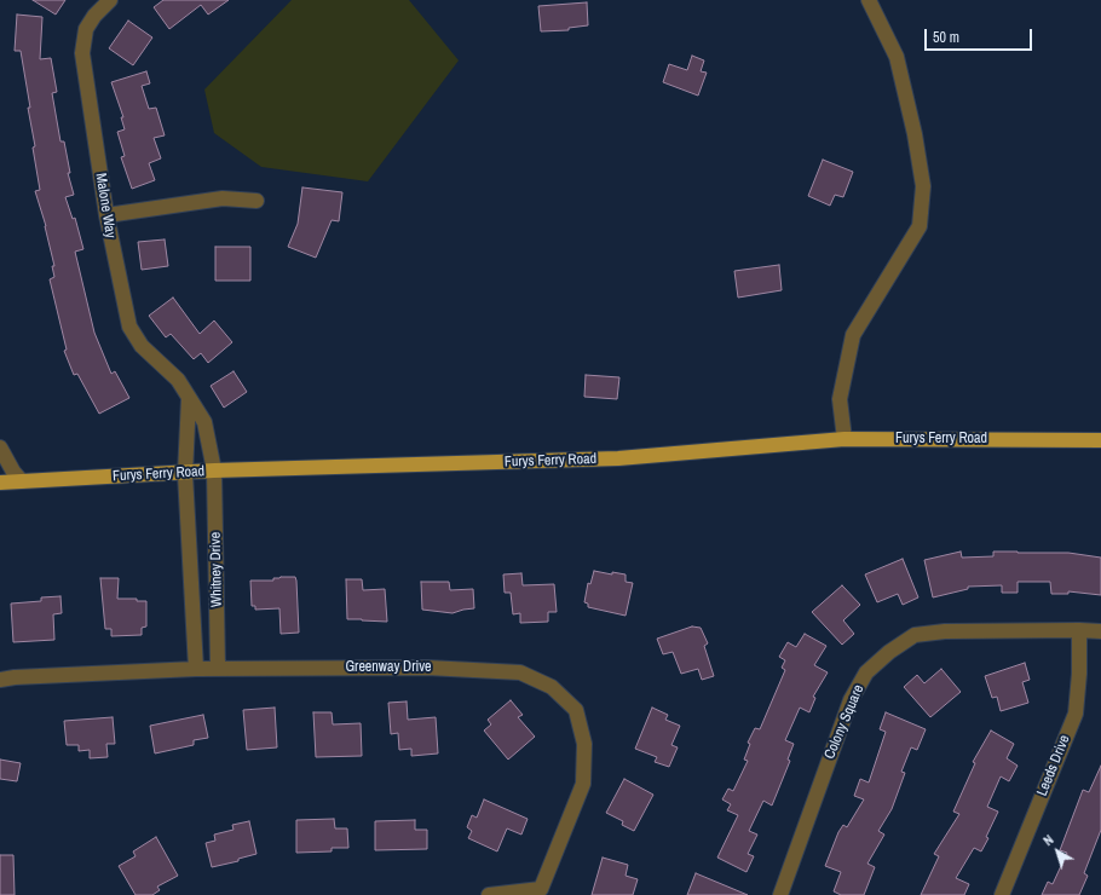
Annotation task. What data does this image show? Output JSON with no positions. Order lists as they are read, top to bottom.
{
  "streets": {
    "main road": ["Furys Ferry Road"],
    "street": [
      "Malone Way",
      "Whitney Drive",
      "Greenway Drive",
      "Colony Square",
      "Leeds Drive"
    ]
  },
  "crossings": [
    ["Malone Way", "Furys Ferry Road"],
    ["Malone Way", "Whitney Drive"],
    ["Furys Ferry Road", "Whitney Drive"],
    ["Whitney Drive", "Greenway Drive"],
    ["Colony Square", "Leeds Drive"]
  ],
  "scale_bar": "50 m",
  "north": "top left"
}
